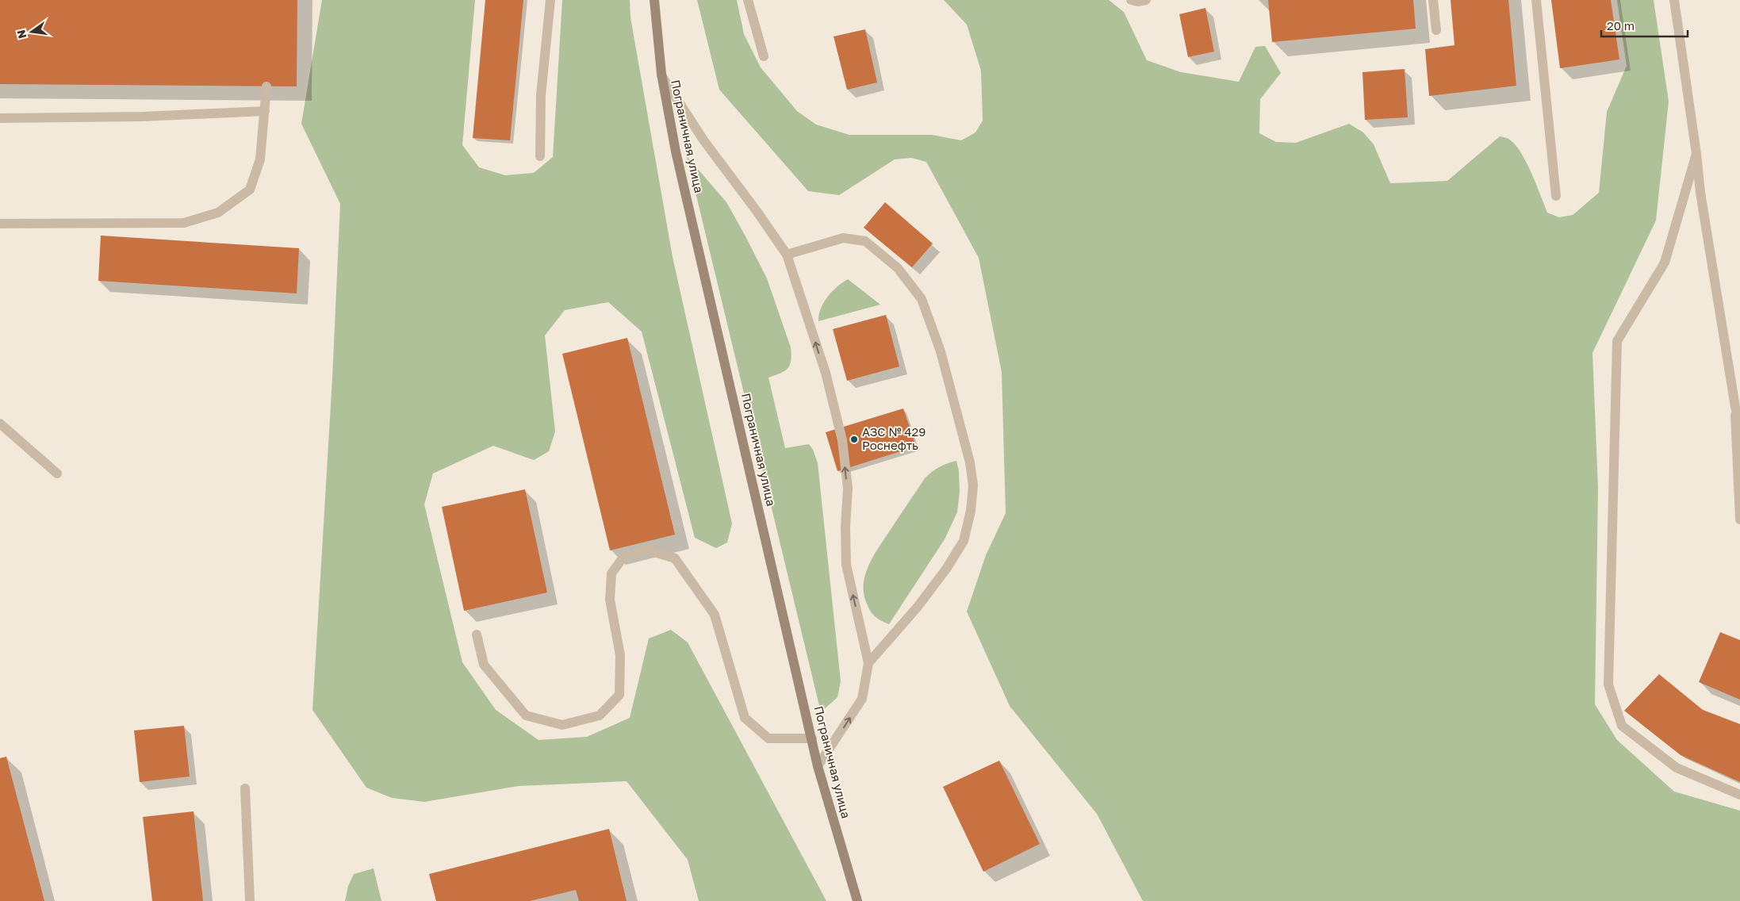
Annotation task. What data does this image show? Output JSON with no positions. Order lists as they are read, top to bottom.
{
  "streets": {
    "main road": ["Пограничная улица"]
  },
  "places": ["АЗС № 429 Роснефть"],
  "scale_bar": "20 m",
  "north": "left"
}
